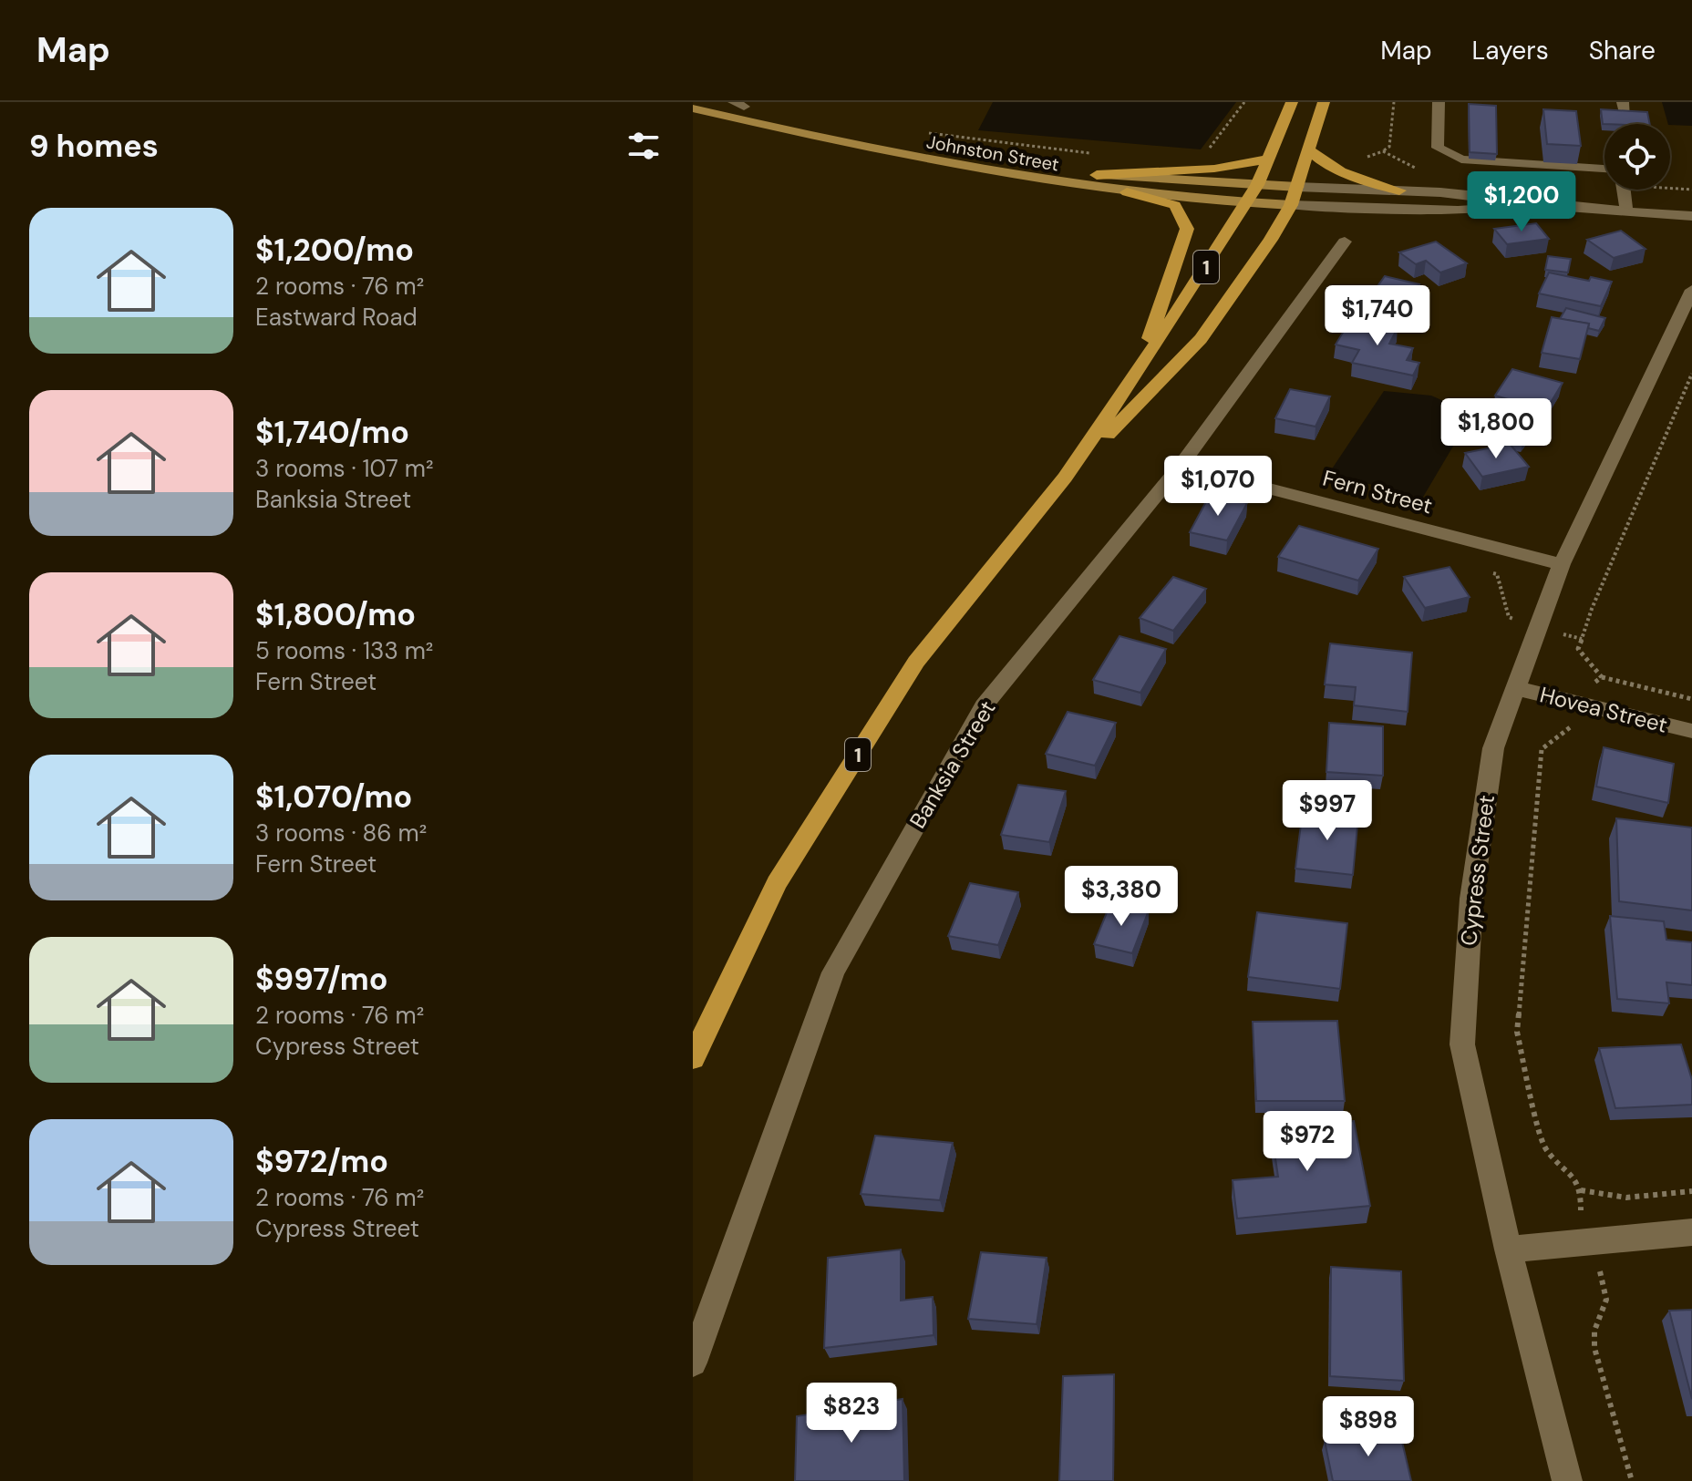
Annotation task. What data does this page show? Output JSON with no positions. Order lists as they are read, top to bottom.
{
  "streets": {
    "highway": ["1"],
    "main road": ["Johnston Street"],
    "street": [
      "Fern Street",
      "Hovea Street",
      "Banksia Street",
      "Cypress Street"
    ]
  },
  "crossings": [
    ["Johnston Street", "1"],
    ["Fern Street", "Banksia Street"],
    ["Fern Street", "Cypress Street"],
    ["Hovea Street", "Cypress Street"]
  ],
  "page": {
    "header": "Map",
    "nav": ["Map", "Layers", "Share"],
    "heading": "9 homes",
    "price": [
      "$1,200",
      "$1,740",
      "$1,800",
      "$1,070",
      "$997",
      "$3,380",
      "$972",
      "$823",
      "$898"
    ],
    "list": [
      {
        "name": "$1,200/mo",
        "note": "2 rooms · 76 m² · Eastward Road"
      },
      {
        "name": "$1,740/mo",
        "note": "3 rooms · 107 m² · Banksia Street"
      },
      {
        "name": "$1,800/mo",
        "note": "5 rooms · 133 m² · Fern Street"
      },
      {
        "name": "$1,070/mo",
        "note": "3 rooms · 86 m² · Fern Street"
      },
      {
        "name": "$997/mo",
        "note": "2 rooms · 76 m² · Cypress Street"
      },
      {
        "name": "$972/mo",
        "note": "2 rooms · 76 m² · Cypress Street"
      }
    ]
  }
}
